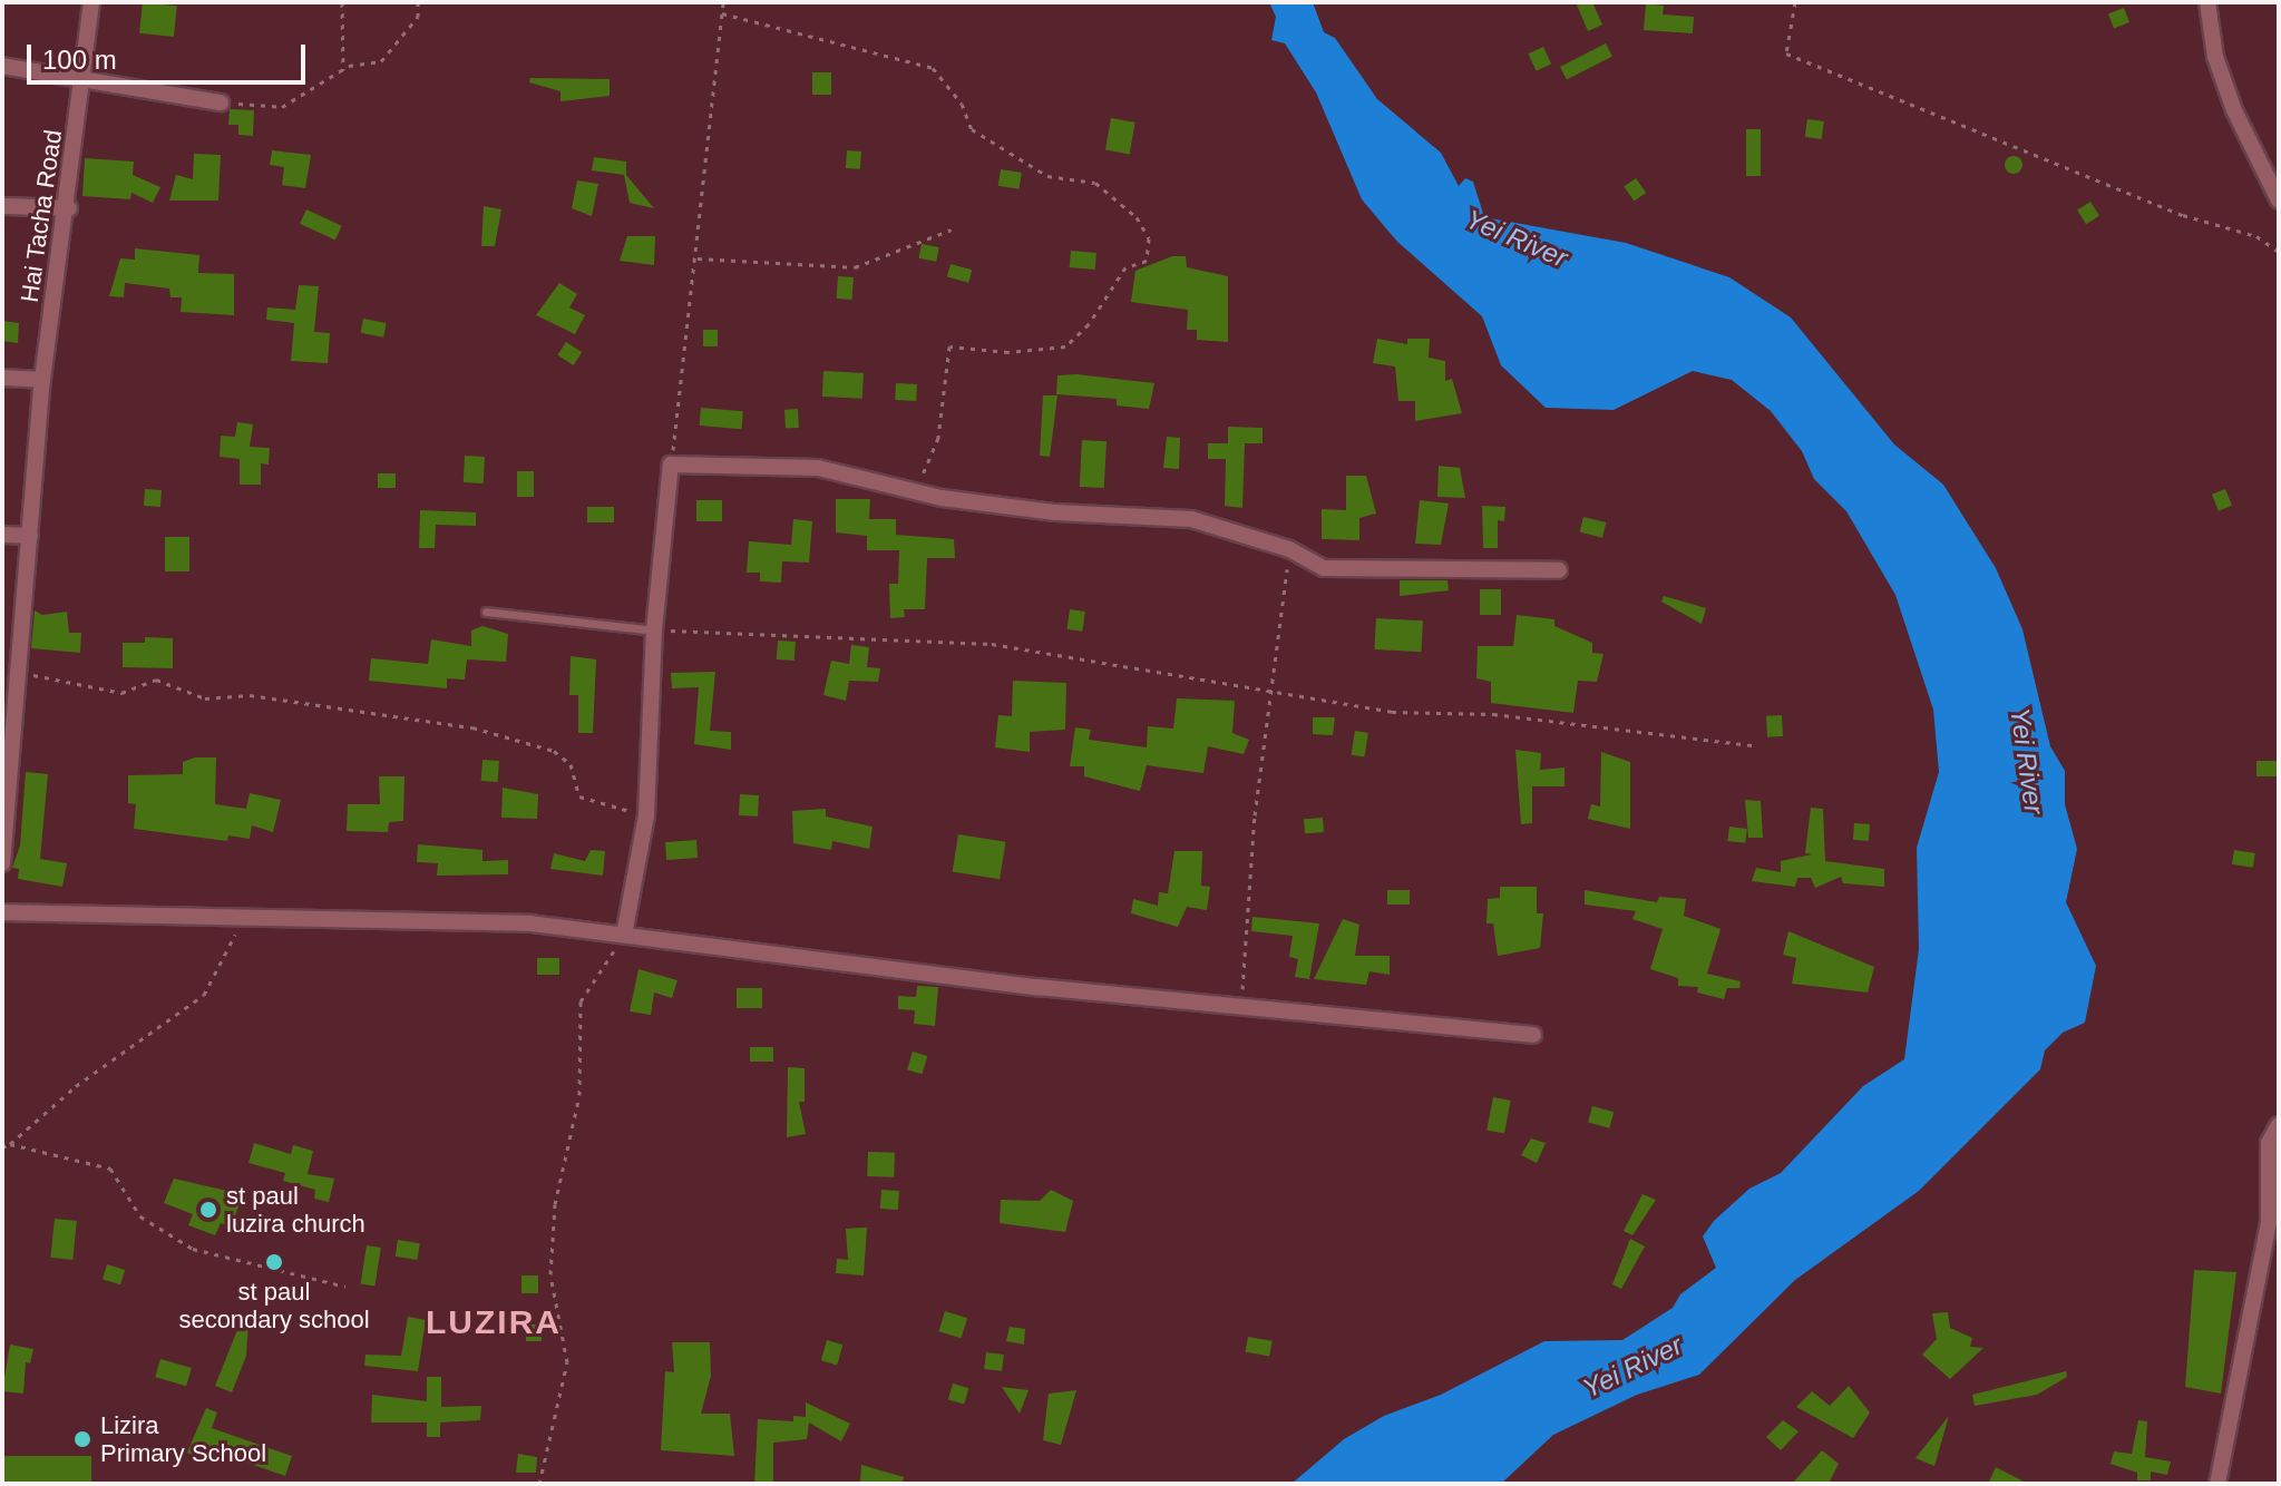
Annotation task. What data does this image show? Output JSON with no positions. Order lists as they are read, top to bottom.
{
  "streets": {
    "street": ["Hai Tacha Road"]
  },
  "districts": ["LUZIRA"],
  "water": ["Yei River"],
  "places": ["st paul luzira church", "st paul secondary school", "Lizira Primary School"],
  "scale_bar": "100 m"
}
